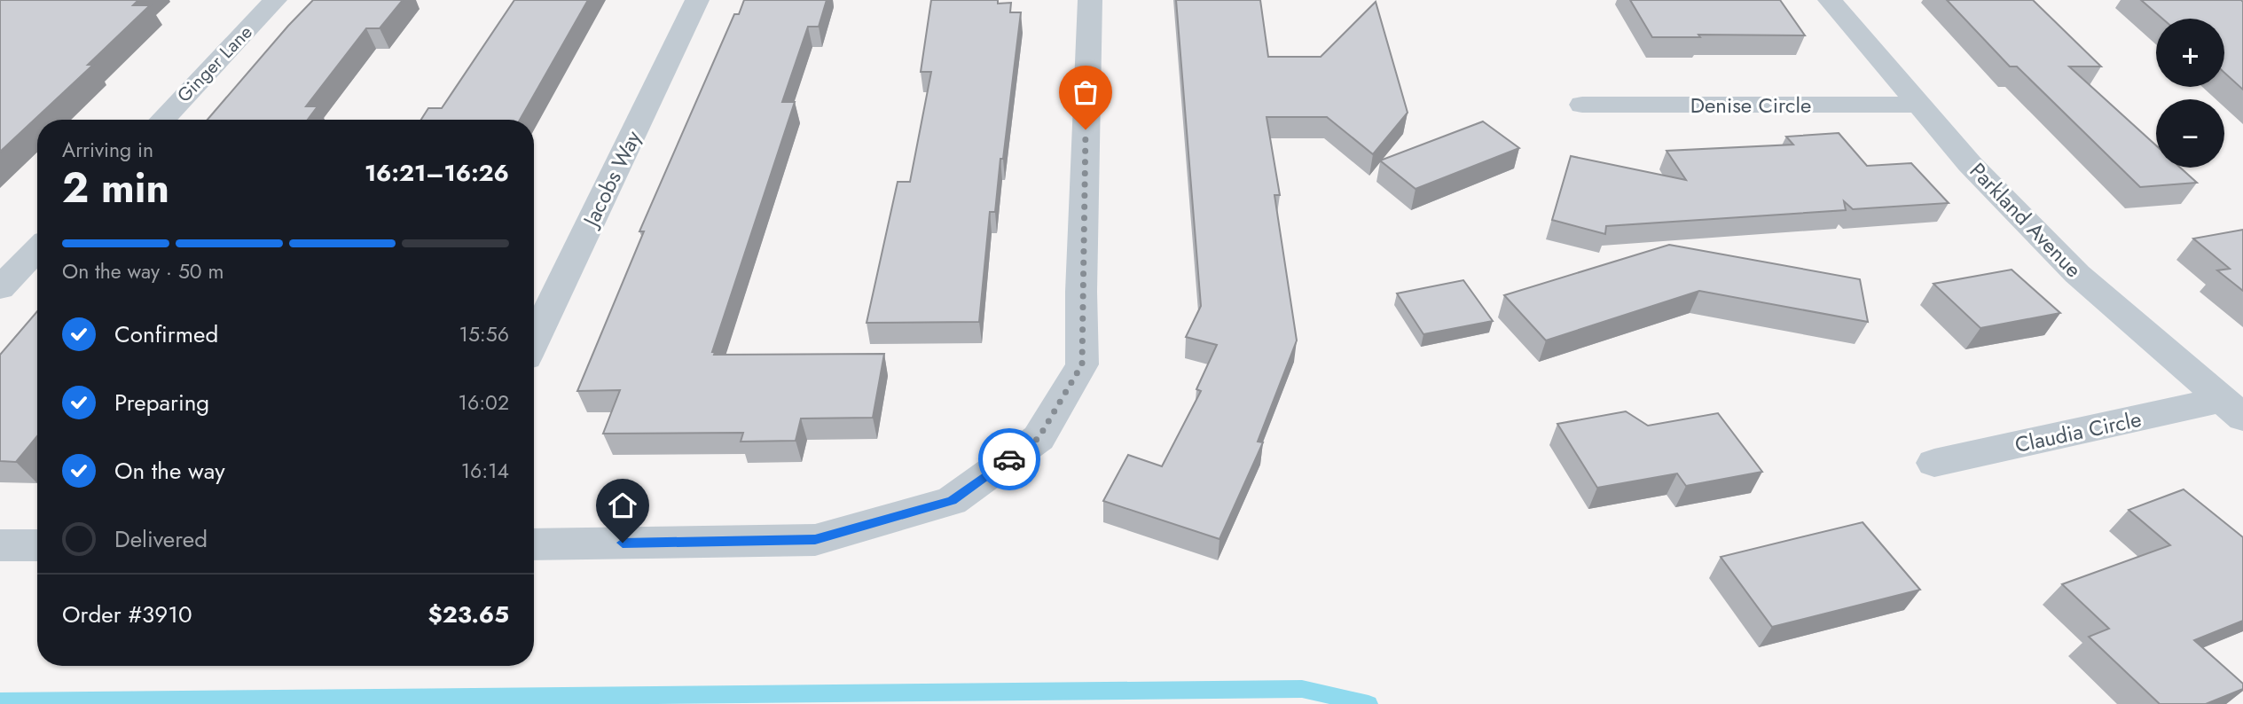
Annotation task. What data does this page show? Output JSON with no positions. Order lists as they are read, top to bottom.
{
  "streets": {
    "street": [
      "Ginger Lane",
      "Denise Circle",
      "Jacobs Way",
      "Parkland Avenue",
      "Claudia Circle"
    ]
  },
  "crossings": [
    ["Denise Circle", "Parkland Avenue"],
    ["Parkland Avenue", "Claudia Circle"]
  ],
  "page": {
    "map_buttons": ["+", "−"],
    "heading": ["2 min", "Arriving in", "16:21–16:26"],
    "panel": ["Order #3910", "$23.65"],
    "bar": "On the way · 50 m",
    "list": [
      ["Confirmed", "15:56"],
      ["Preparing", "16:02"],
      ["On the way", "16:14"],
      "Delivered"
    ]
  }
}
